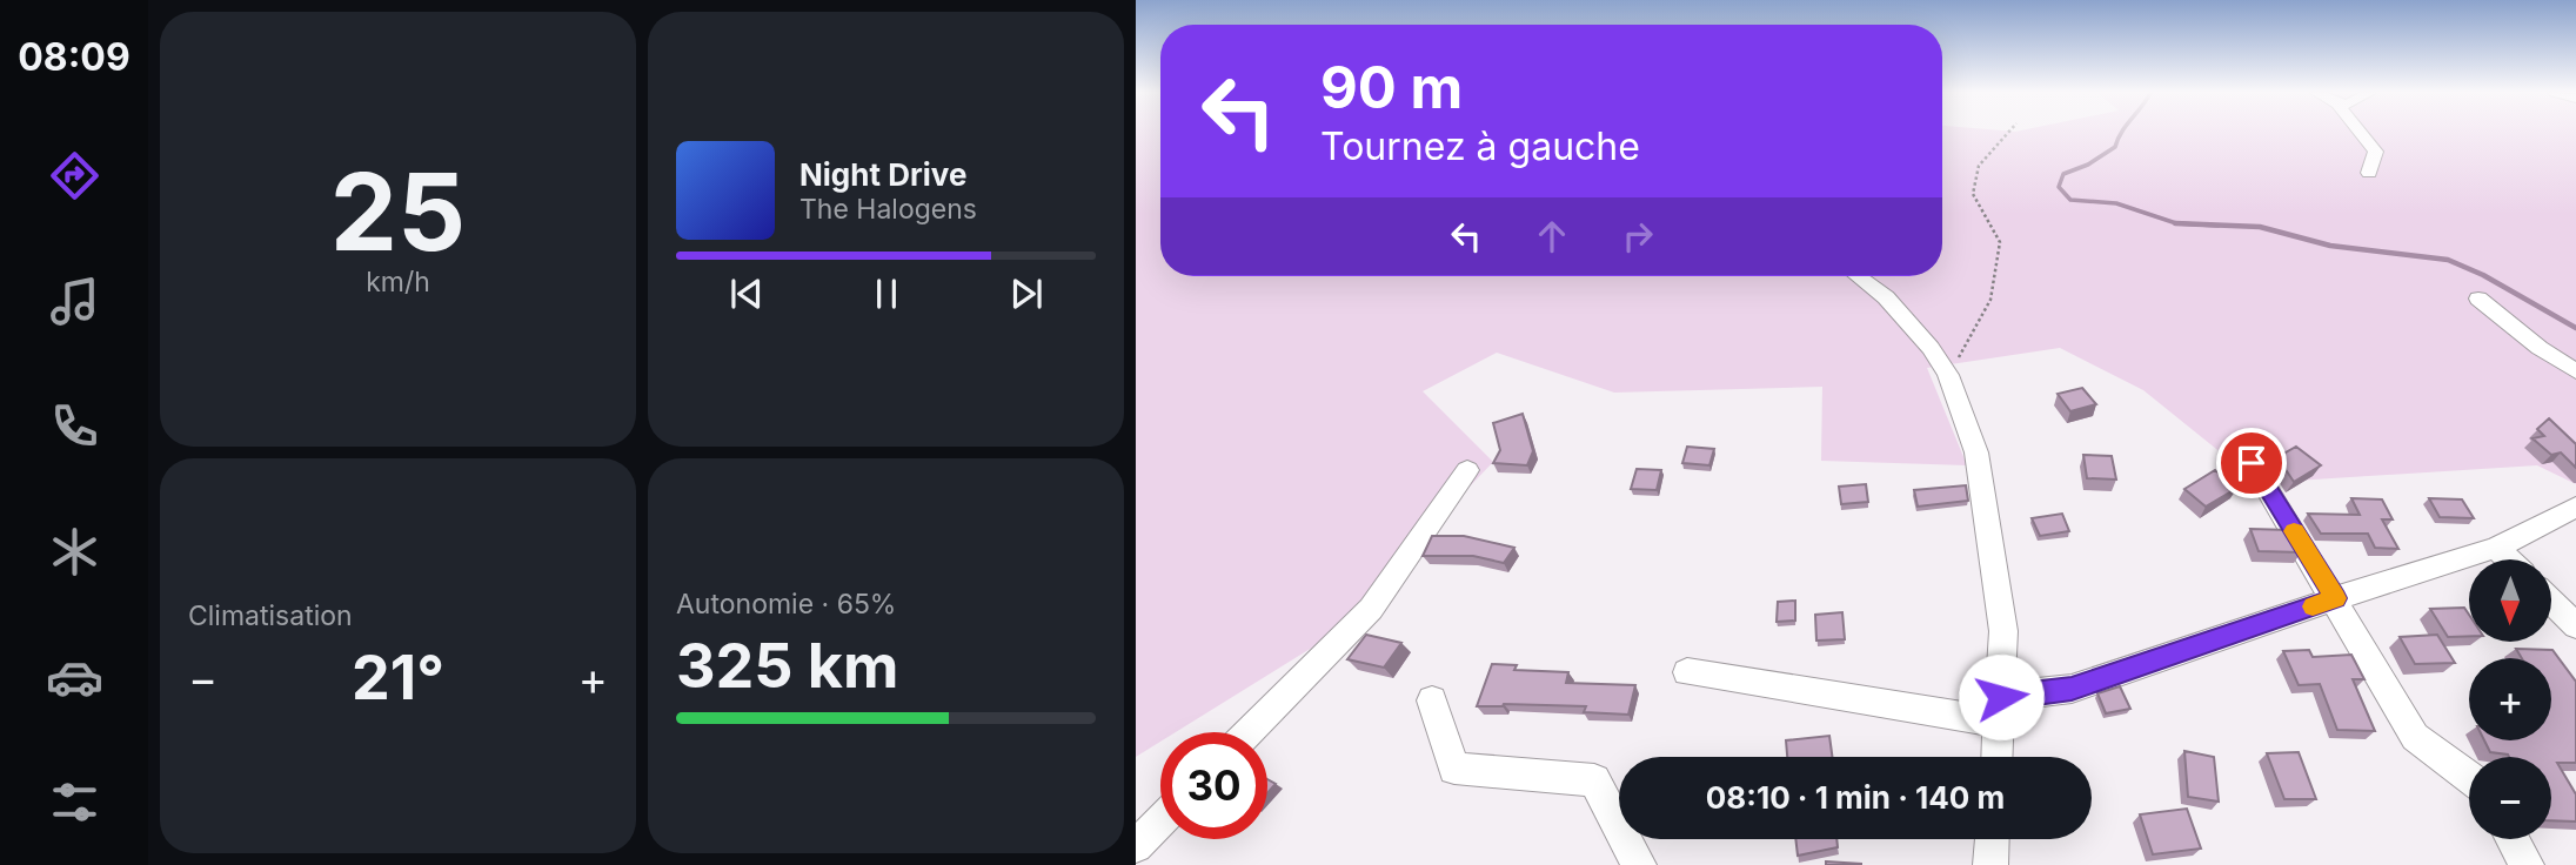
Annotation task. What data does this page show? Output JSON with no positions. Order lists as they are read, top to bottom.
{
  "north": "bottom",
  "page": {
    "tabs": "08:09",
    "tile": [
      ["25", "km/h"],
      "Climatisation",
      ["Autonomie · 65%", "325 km"]
    ],
    "turn": ["90 m", "Tournez à gauche"],
    "song": ["Night Drive", "The Halogens"],
    "map_buttons": ["+", "−"],
    "heat": ["−", "21°", "+"],
    "limit": "30",
    "trip": "08:10 · 1 min · 140 m"
  }
}
